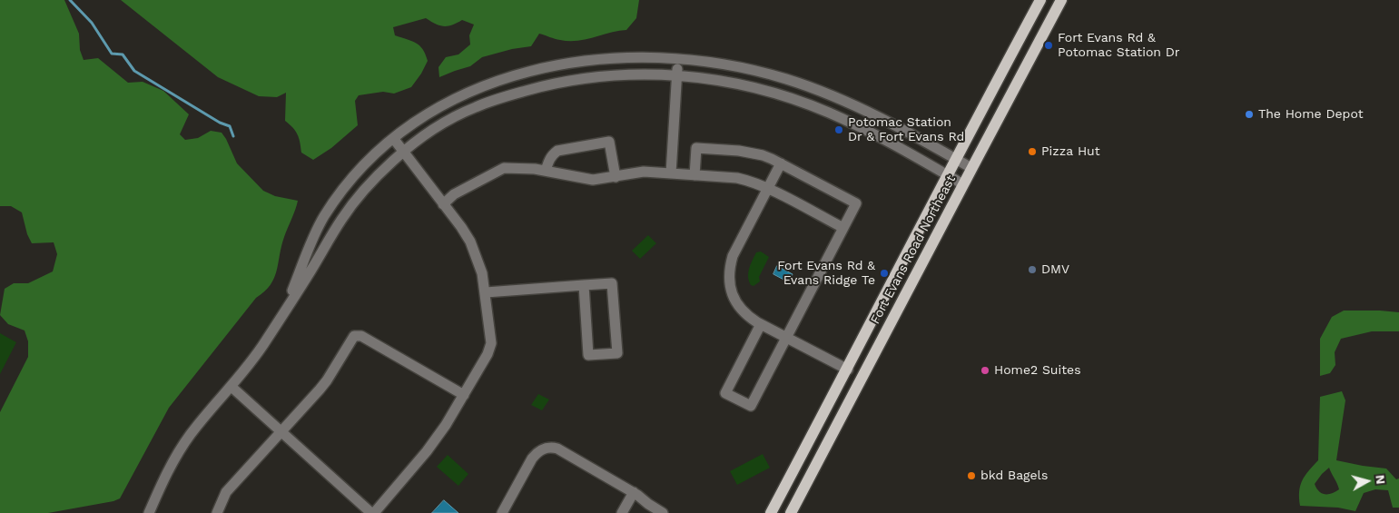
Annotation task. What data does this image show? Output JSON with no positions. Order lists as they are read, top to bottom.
{
  "streets": {
    "main road": ["Fort Evans Road Northeast"]
  },
  "places": [
    "Fort Evans Rd & Potomac Station Dr",
    "The Home Depot",
    "Potomac Station Dr & Fort Evans Rd",
    "Pizza Hut",
    "DMV",
    "Fort Evans Rd & Evans Ridge Te",
    "Home2 Suites",
    "bkd Bagels"
  ],
  "north": "right"
}
